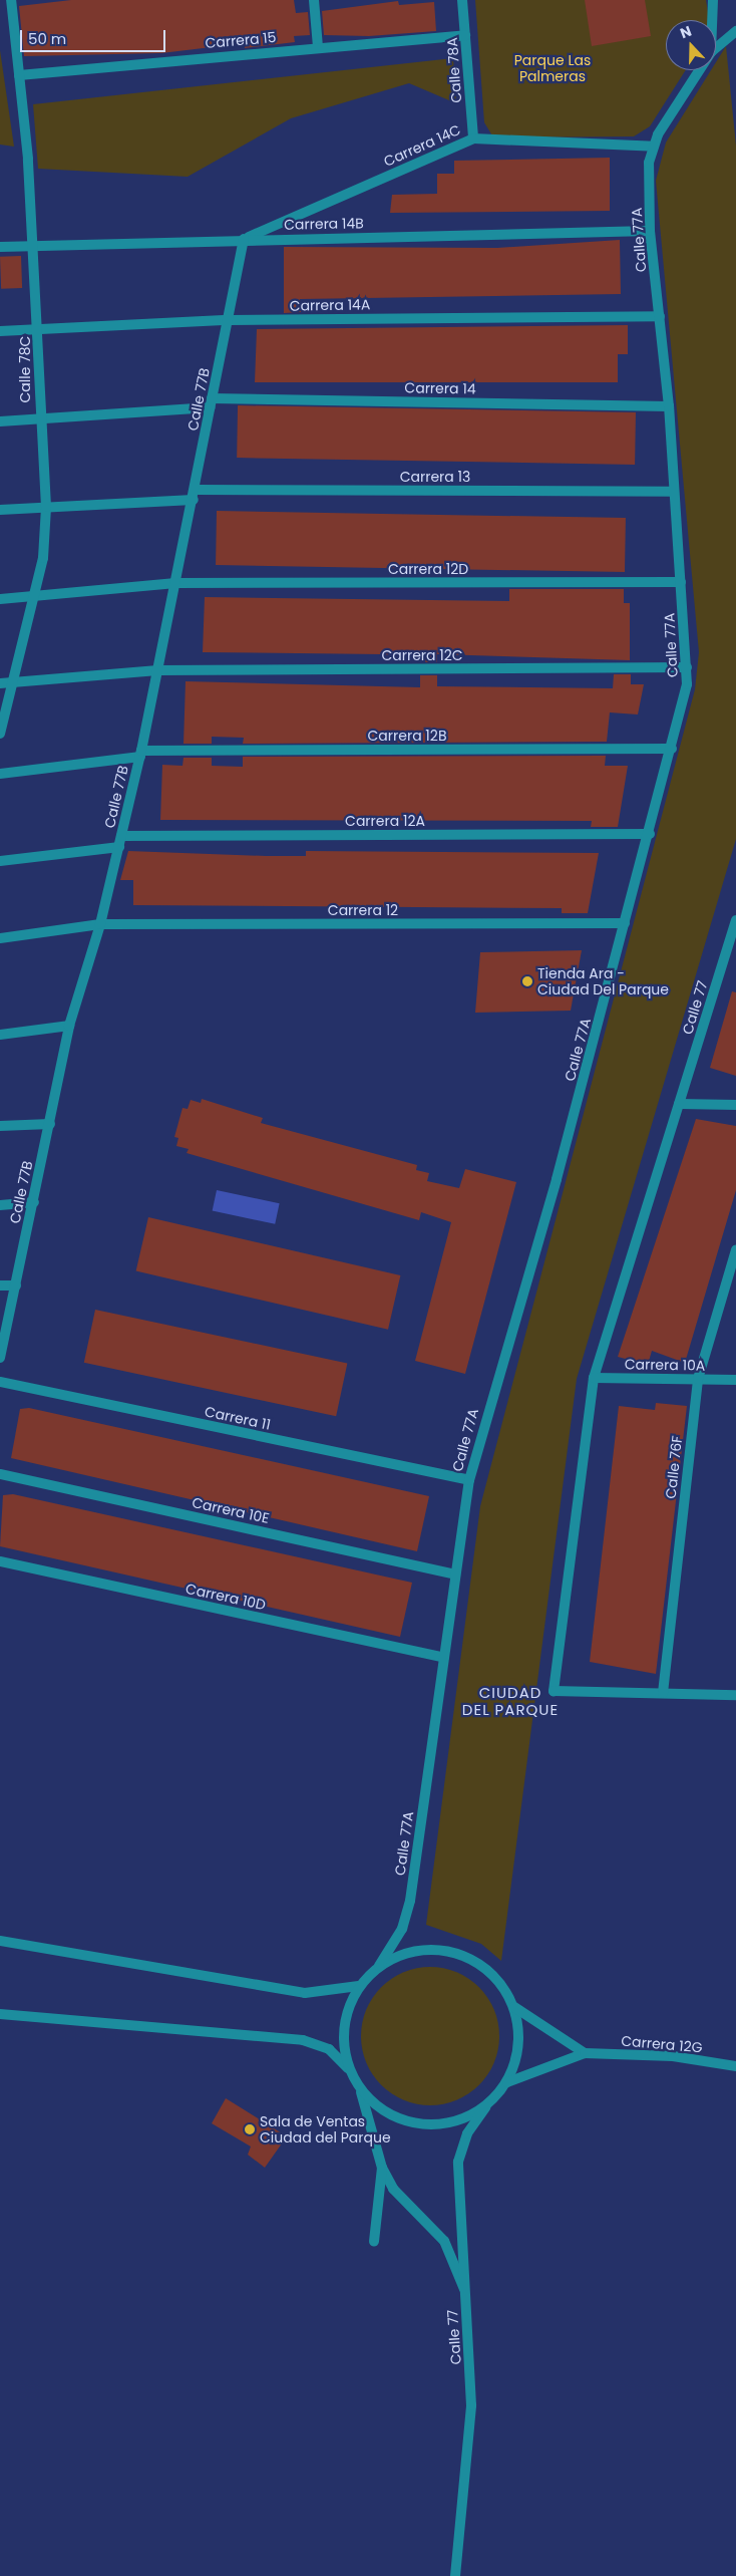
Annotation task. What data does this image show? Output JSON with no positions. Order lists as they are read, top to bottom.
{
  "streets": {
    "street": [
      "Carrera 15",
      "Calle 78A",
      "Carrera 14C",
      "Carrera 14B",
      "Calle 77A",
      "Carrera 14A",
      "Calle 78C",
      "Carrera 14",
      "Calle 77B",
      "Carrera 13",
      "Carrera 12D",
      "Carrera 12C",
      "Carrera 12B",
      "Carrera 12A",
      "Carrera 12",
      "Calle 77",
      "Carrera 10A",
      "Carrera 11",
      "Calle 76F",
      "Carrera 10E",
      "Carrera 10D",
      "Carrera 12G"
    ]
  },
  "crossings": [
    ["Carrera 15", "Calle 78A"],
    ["Carrera 15", "Calle 78C"],
    ["Calle 78A", "Carrera 14C"],
    ["Carrera 14C", "Carrera 14B"],
    ["Carrera 14C", "Calle 77A"],
    ["Carrera 14C", "Calle 77B"],
    ["Carrera 14B", "Calle 77A"],
    ["Carrera 14B", "Calle 78C"],
    ["Carrera 14B", "Calle 77B"],
    ["Calle 77A", "Carrera 14A"],
    ["Calle 77A", "Carrera 14"],
    ["Calle 77A", "Carrera 13"],
    ["Calle 77A", "Carrera 12D"],
    ["Calle 77A", "Carrera 12C"],
    ["Calle 77A", "Carrera 12B"],
    ["Calle 77A", "Carrera 12A"],
    ["Calle 77A", "Carrera 12"],
    ["Calle 77A", "Calle 77"],
    ["Calle 77A", "Carrera 11"],
    ["Calle 77A", "Carrera 10E"],
    ["Calle 77A", "Carrera 10D"],
    ["Calle 77A", "Carrera 12G"],
    ["Carrera 14A", "Calle 78C"],
    ["Carrera 14A", "Calle 77B"],
    ["Calle 78C", "Carrera 14"],
    ["Calle 78C", "Carrera 13"],
    ["Calle 78C", "Carrera 12D"],
    ["Calle 78C", "Carrera 12C"],
    ["Carrera 14", "Calle 77B"],
    ["Calle 77B", "Carrera 13"],
    ["Calle 77B", "Carrera 12D"],
    ["Calle 77B", "Carrera 12C"],
    ["Calle 77B", "Carrera 12B"],
    ["Calle 77B", "Carrera 12A"],
    ["Calle 77B", "Carrera 12"],
    ["Calle 77", "Carrera 10A"],
    ["Calle 77", "Calle 76F"],
    ["Calle 77", "Carrera 12G"],
    ["Carrera 10A", "Calle 76F"]
  ],
  "districts": ["CIUDAD DEL PARQUE"],
  "parks": ["Parque Las Palmeras"],
  "places": ["Tienda Ara - Ciudad Del Parque", "Sala de Ventas Ciudad del Parque"],
  "scale_bar": "50 m",
  "north": "top"
}
